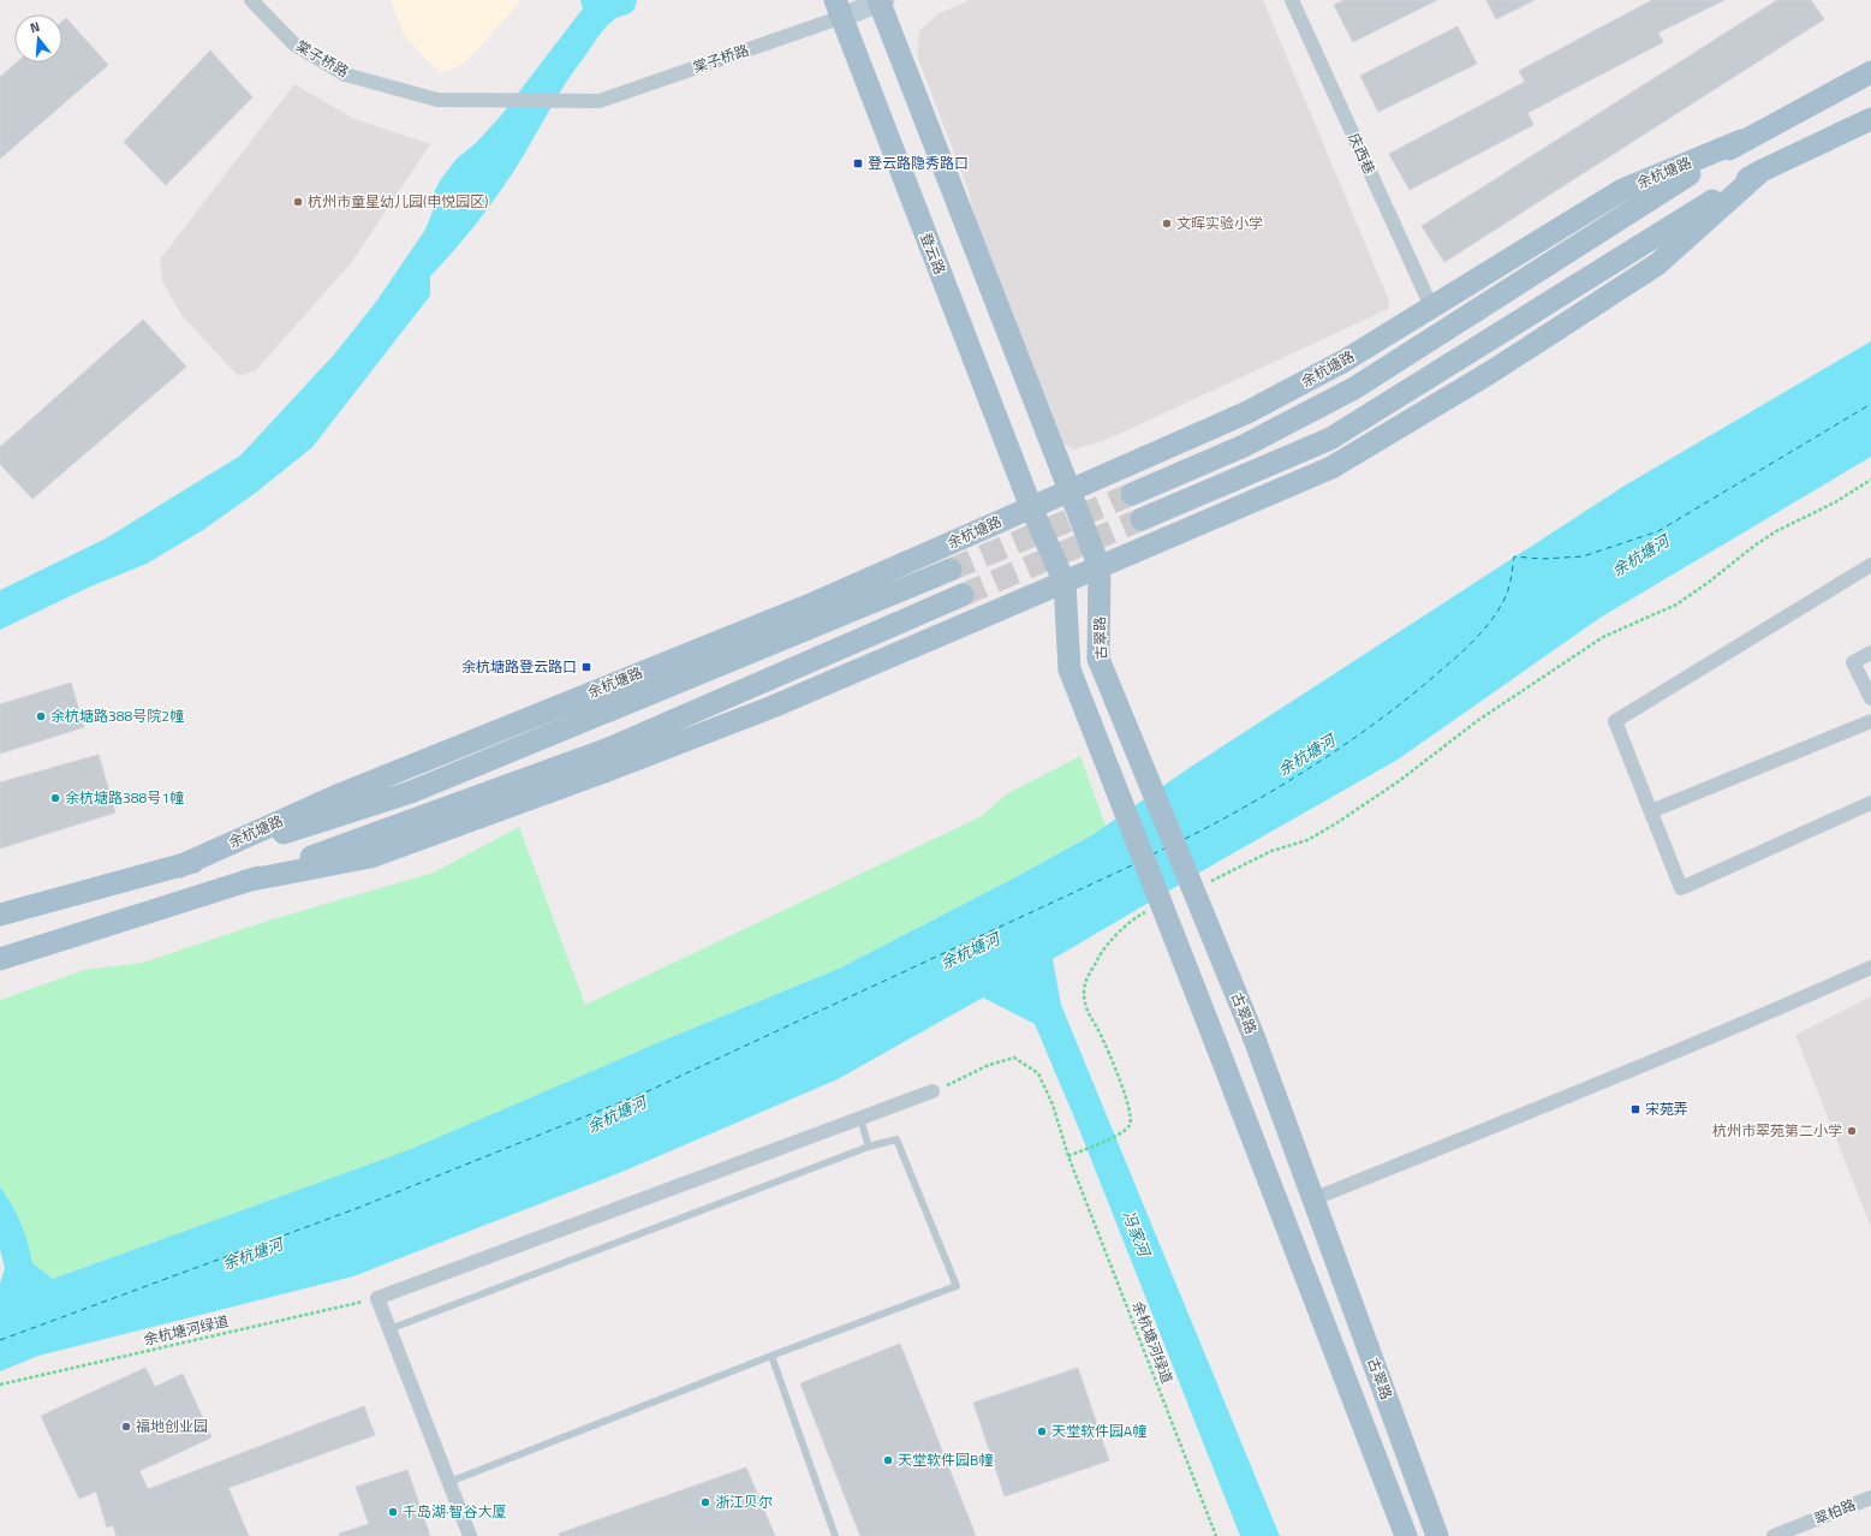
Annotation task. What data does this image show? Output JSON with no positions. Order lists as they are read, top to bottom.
{
  "streets": {
    "main road": ["余杭塘路", "登云路", "古翠路"],
    "street": ["棠子桥路", "庆西巷", "翠柏路"],
    "path": ["余杭塘河绿道"]
  },
  "crossings": [
    ["棠子桥路", "登云路"],
    ["庆西巷", "余杭塘路"],
    ["余杭塘路", "登云路"],
    ["余杭塘路", "古翠路"]
  ],
  "water": ["余杭塘河", "冯家河"],
  "places": {
    "transit": ["登云路隐秀路口", "余杭塘路登云路口", "宋苑弄"],
    "other": [
      "杭州市童星幼儿园(申悦园区)",
      "文晖实验小学",
      "余杭塘路388号院2幢",
      "余杭塘路388号1幢",
      "杭州市翠苑第二小学",
      "福地创业园",
      "天堂软件园A幢",
      "天堂软件园B幢",
      "浙江贝尔",
      "千岛湖·智谷大厦"
    ]
  },
  "north": "top"
}
